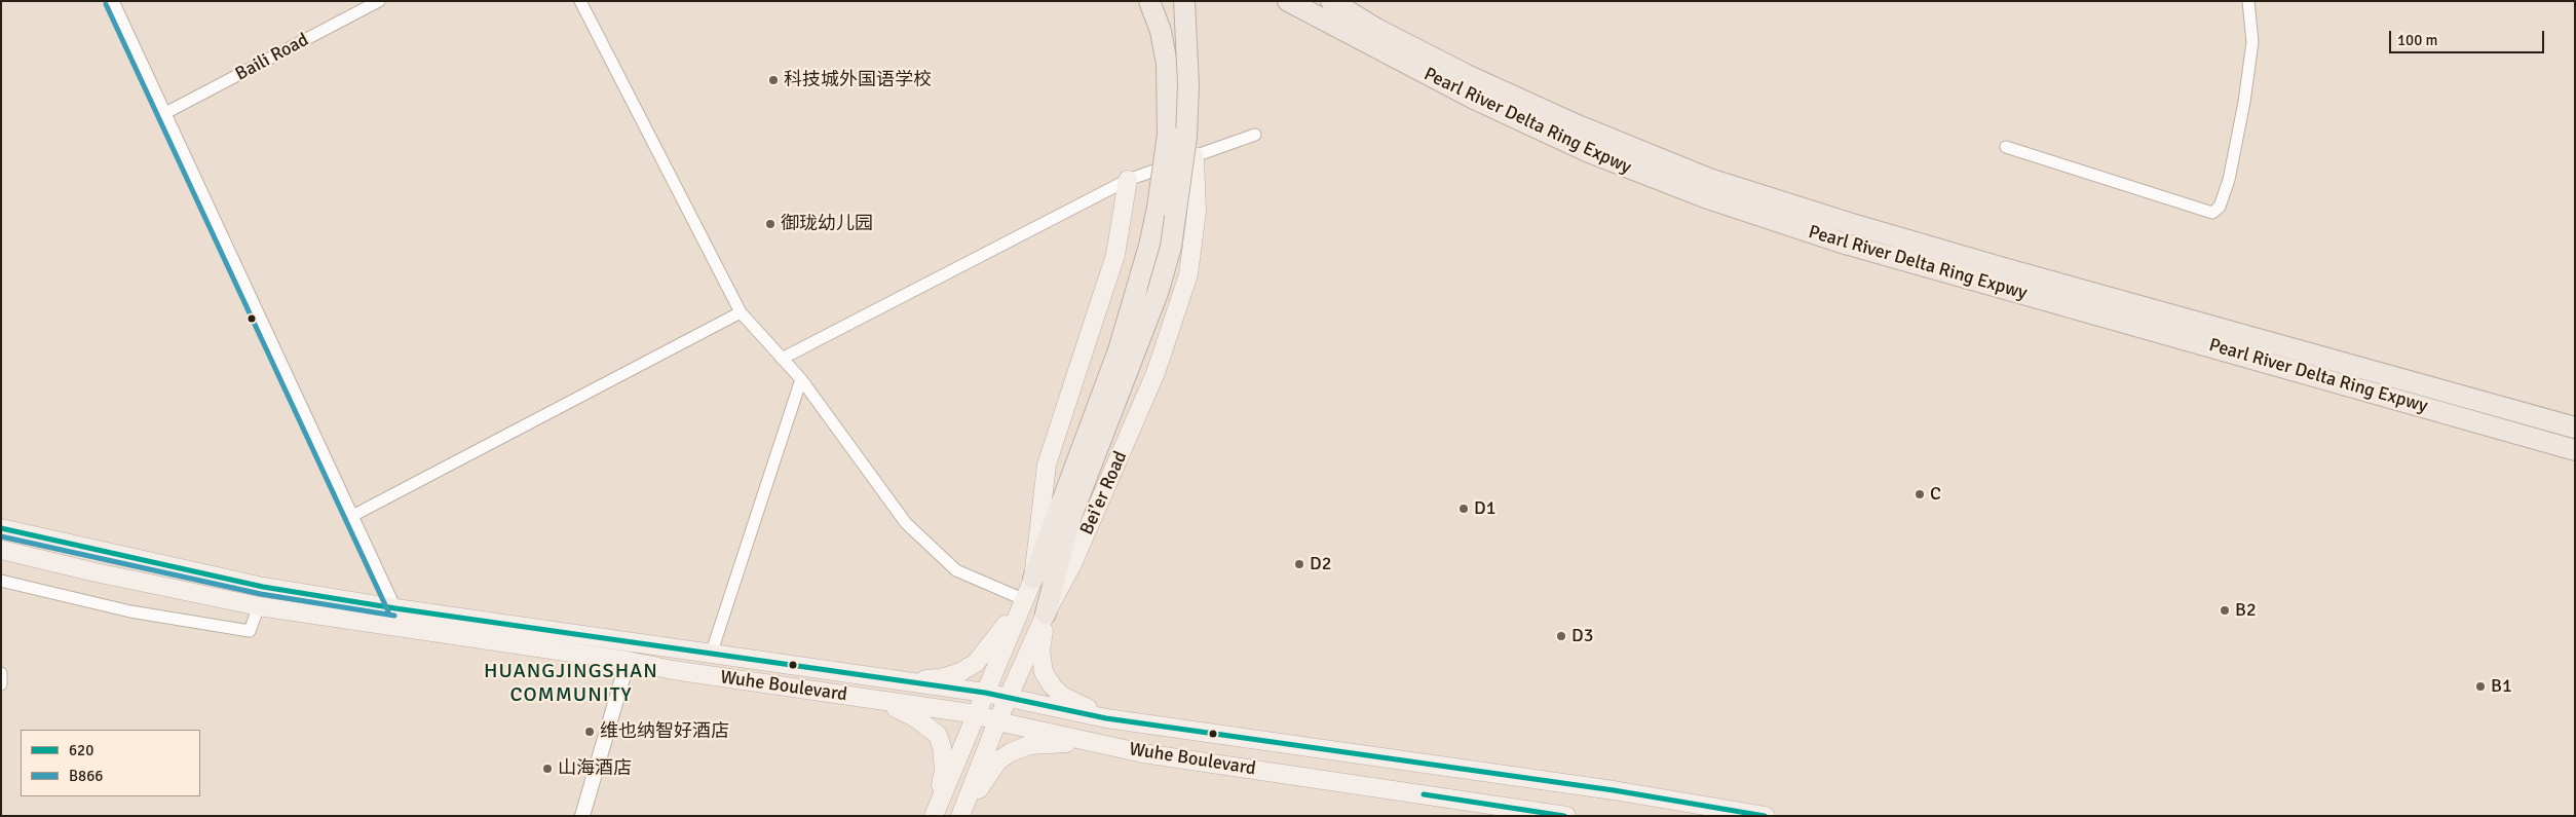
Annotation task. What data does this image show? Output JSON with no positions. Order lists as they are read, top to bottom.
{
  "streets": {
    "highway": ["Pearl River Delta Ring Expwy"],
    "main road": ["Bei'er Road", "Wuhe Boulevard"],
    "street": ["Baili Road"]
  },
  "crossings": [
    ["Bei'er Road", "Wuhe Boulevard"]
  ],
  "districts": ["HUANGJINGSHAN COMMUNITY"],
  "places": [
    "科技城外国语学校",
    "御珑幼儿园",
    "C",
    "D1",
    "D2",
    "B2",
    "D3",
    "B1",
    "维也纳智好酒店",
    "山海酒店"
  ],
  "lines": ["transit line B866", "transit line 620"],
  "legend": ["620", "B866"],
  "scale_bar": "100 m"
}
